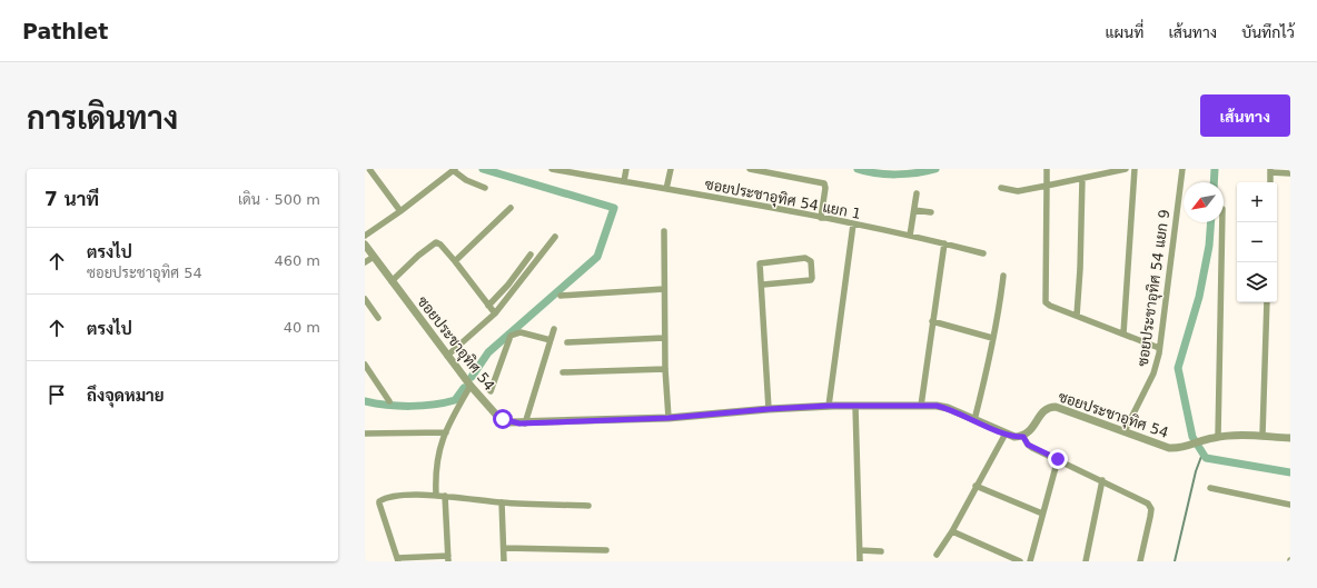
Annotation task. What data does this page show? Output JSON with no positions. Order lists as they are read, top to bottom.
{
  "streets": {
    "street": ["ซอยประชาอุทิศ 54 แยก 1", "ซอยประชาอุทิศ 54 แยก 9", "ซอยประชาอุทิศ 54"]
  },
  "crossings": [
    ["ซอยประชาอุทิศ 54 แยก 9", "ซอยประชาอุทิศ 54"]
  ],
  "north": "bottom left",
  "page": {
    "header": "Pathlet",
    "nav": ["แผนที่", "เส้นทาง", "บันทึกไว้"],
    "buttons": "เส้นทาง",
    "title": "การเดินทาง",
    "heading": ["7 นาที", "เดิน · 500 m"],
    "map_buttons": ["+", "−"],
    "list": [
      ["ตรงไป", "ซอยประชาอุทิศ 54", "460 m"],
      ["ตรงไป", "40 m"],
      "ถึงจุดหมาย"
    ]
  }
}
